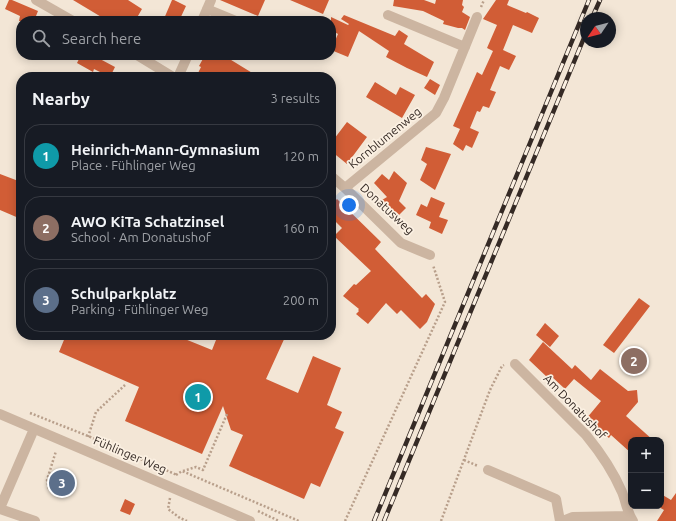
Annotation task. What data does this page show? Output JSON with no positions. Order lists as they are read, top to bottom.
{
  "streets": {
    "street": [
      "Kornblumenweg",
      "Donatusweg",
      "Am Donatushof",
      "Fühlinger Weg"
    ]
  },
  "crossings": [
    ["Kornblumenweg", "Donatusweg"]
  ],
  "north": "bottom left",
  "page": {
    "search": "Search here",
    "heading": ["Nearby", "3 results"],
    "list": [
      {
        "mark": "1",
        "name": "Heinrich-Mann-Gymnasium",
        "note": "Place · Fühlinger Weg",
        "value": "120 m"
      },
      {
        "mark": "2",
        "name": "AWO KiTa Schatzinsel",
        "note": "School · Am Donatushof",
        "value": "160 m"
      },
      {
        "mark": "3",
        "name": "Schulparkplatz",
        "note": "Parking · Fühlinger Weg",
        "value": "200 m"
      }
    ],
    "pins": ["2", "1", "3"],
    "map_buttons": ["+", "−"]
  }
}
